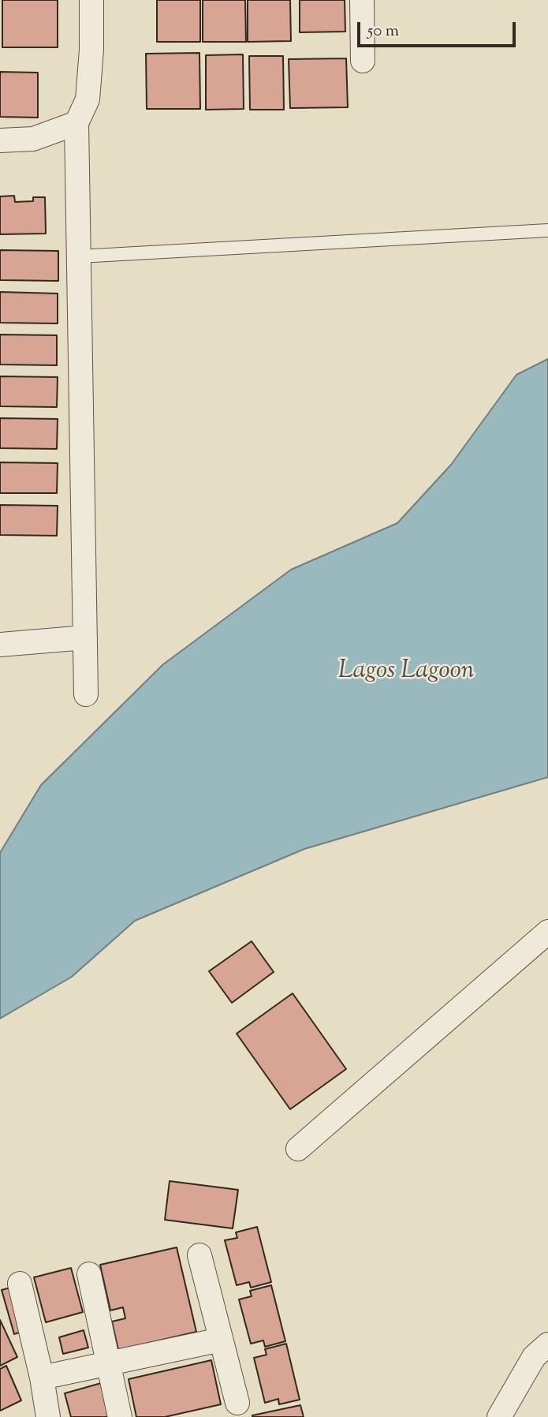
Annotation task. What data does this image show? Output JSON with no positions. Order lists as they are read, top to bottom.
{
  "water": ["Lagos Lagoon"],
  "scale_bar": "50 m"
}
